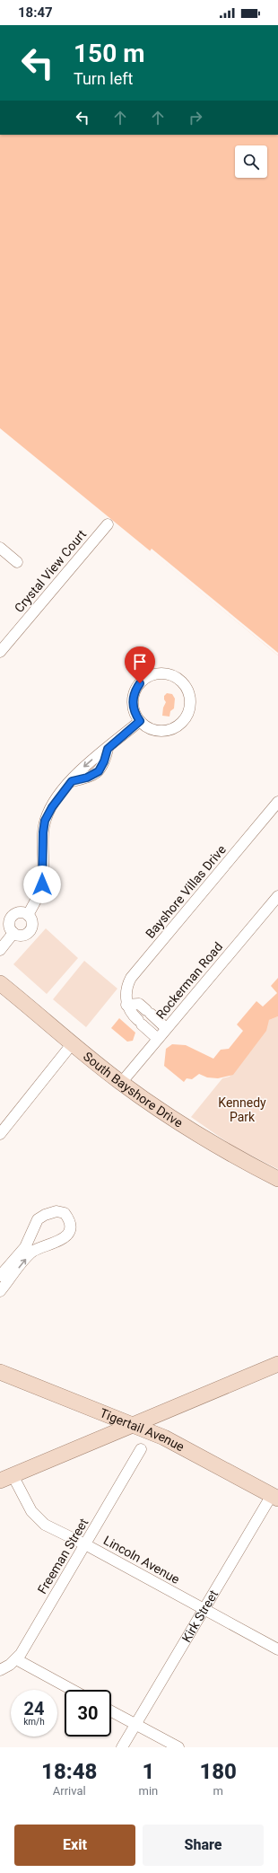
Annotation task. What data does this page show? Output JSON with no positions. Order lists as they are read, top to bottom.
{
  "streets": {
    "street": [
      "Crystal View Court",
      "Bayshore Villas Drive",
      "Rockerman Road",
      "South Bayshore Drive",
      "Tigertail Avenue",
      "Freeman Street",
      "Lincoln Avenue",
      "Kirk Street"
    ]
  },
  "crossings": [
    ["Rockerman Road", "South Bayshore Drive"],
    ["Tigertail Avenue", "Kirk Street"],
    ["Freeman Street", "Lincoln Avenue"],
    ["Lincoln Avenue", "Kirk Street"]
  ],
  "parks": ["Kennedy Park"],
  "page": {
    "status": "18:47",
    "turn": ["150 m", "Turn left"],
    "speed": "24 km/h",
    "limit": "30",
    "eta": [
      "18:48",
      "Arrival",
      "1",
      "min",
      "180",
      "m"
    ],
    "buttons": ["Exit", "Share"]
  }
}
